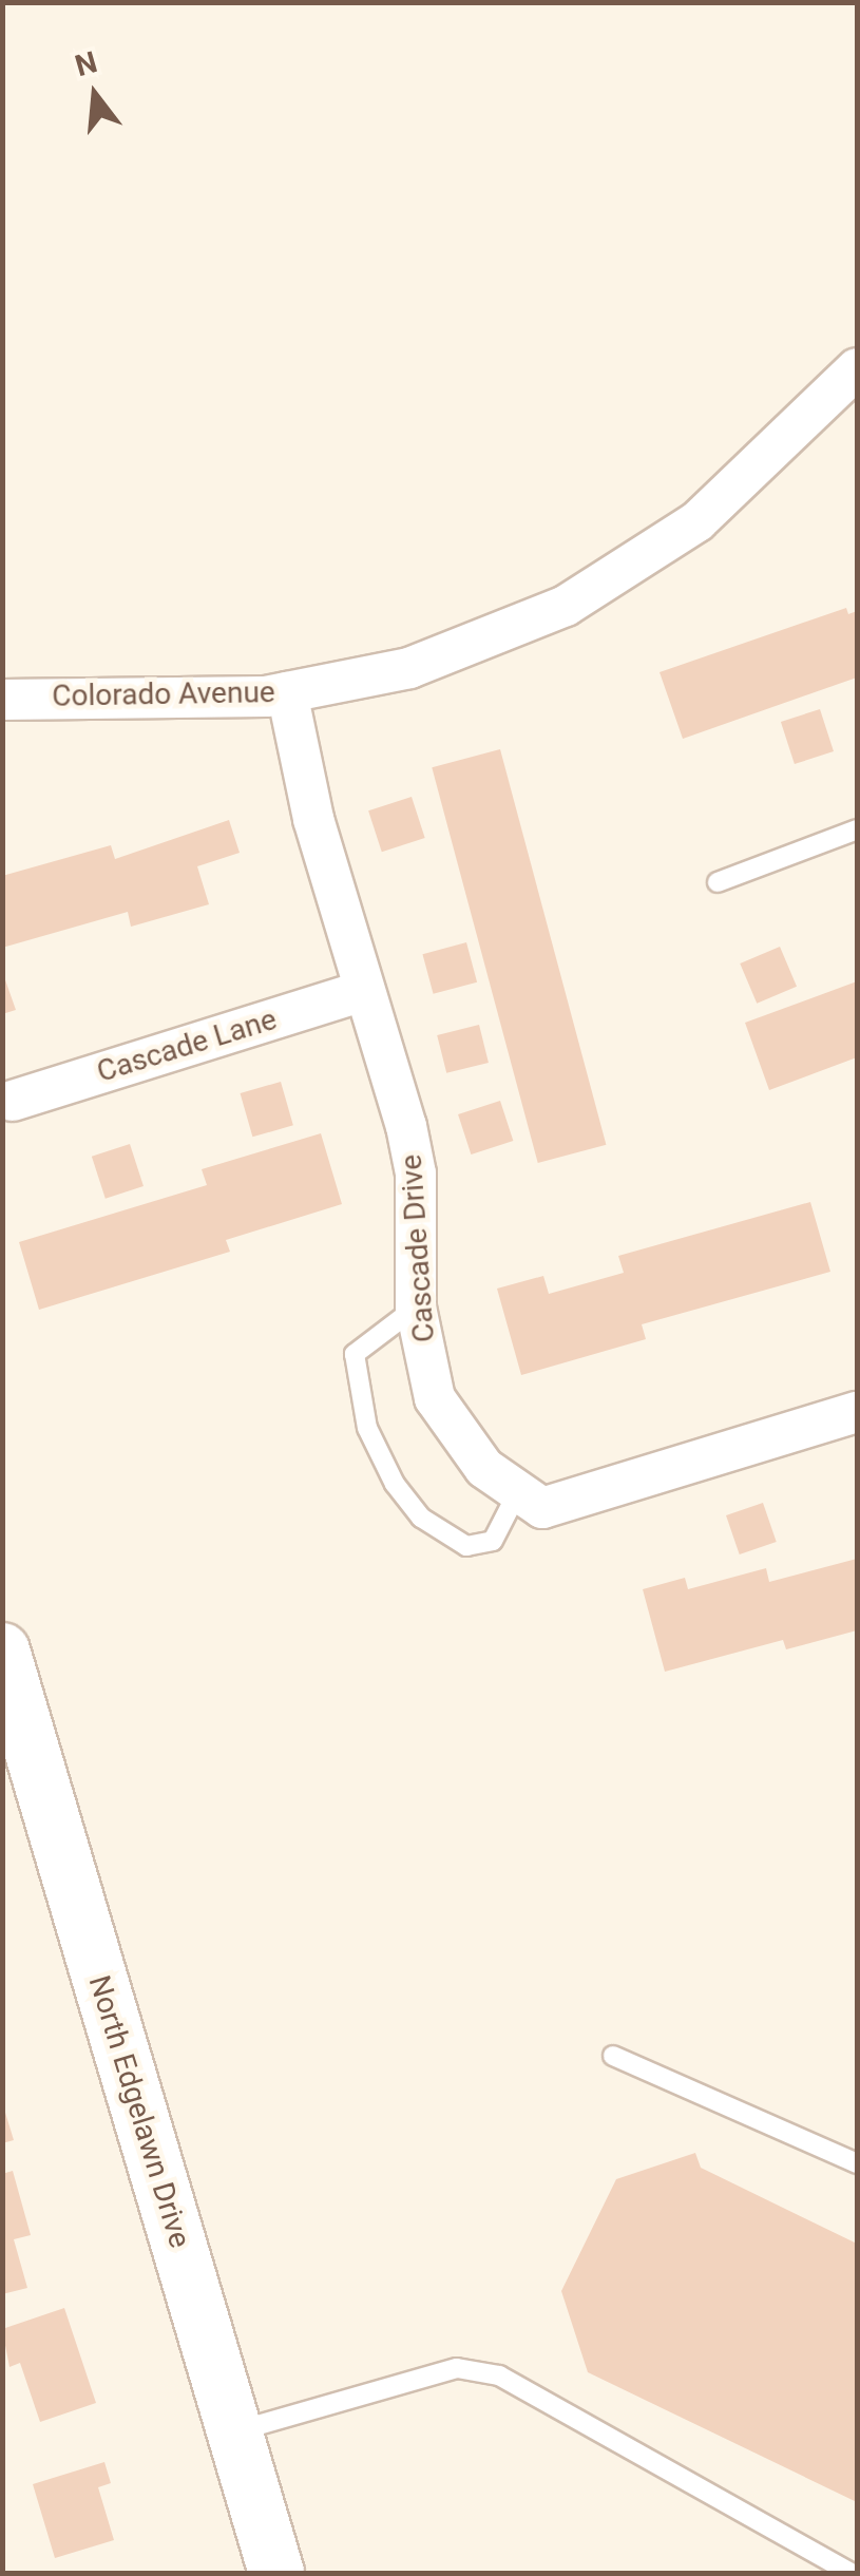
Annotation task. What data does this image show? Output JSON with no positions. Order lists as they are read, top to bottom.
{
  "streets": {
    "street": [
      "Colorado Avenue",
      "Cascade Lane",
      "Cascade Drive",
      "North Edgelawn Drive"
    ]
  },
  "crossings": [
    ["Colorado Avenue", "Cascade Drive"],
    ["Cascade Lane", "Cascade Drive"]
  ],
  "north": "top"
}
